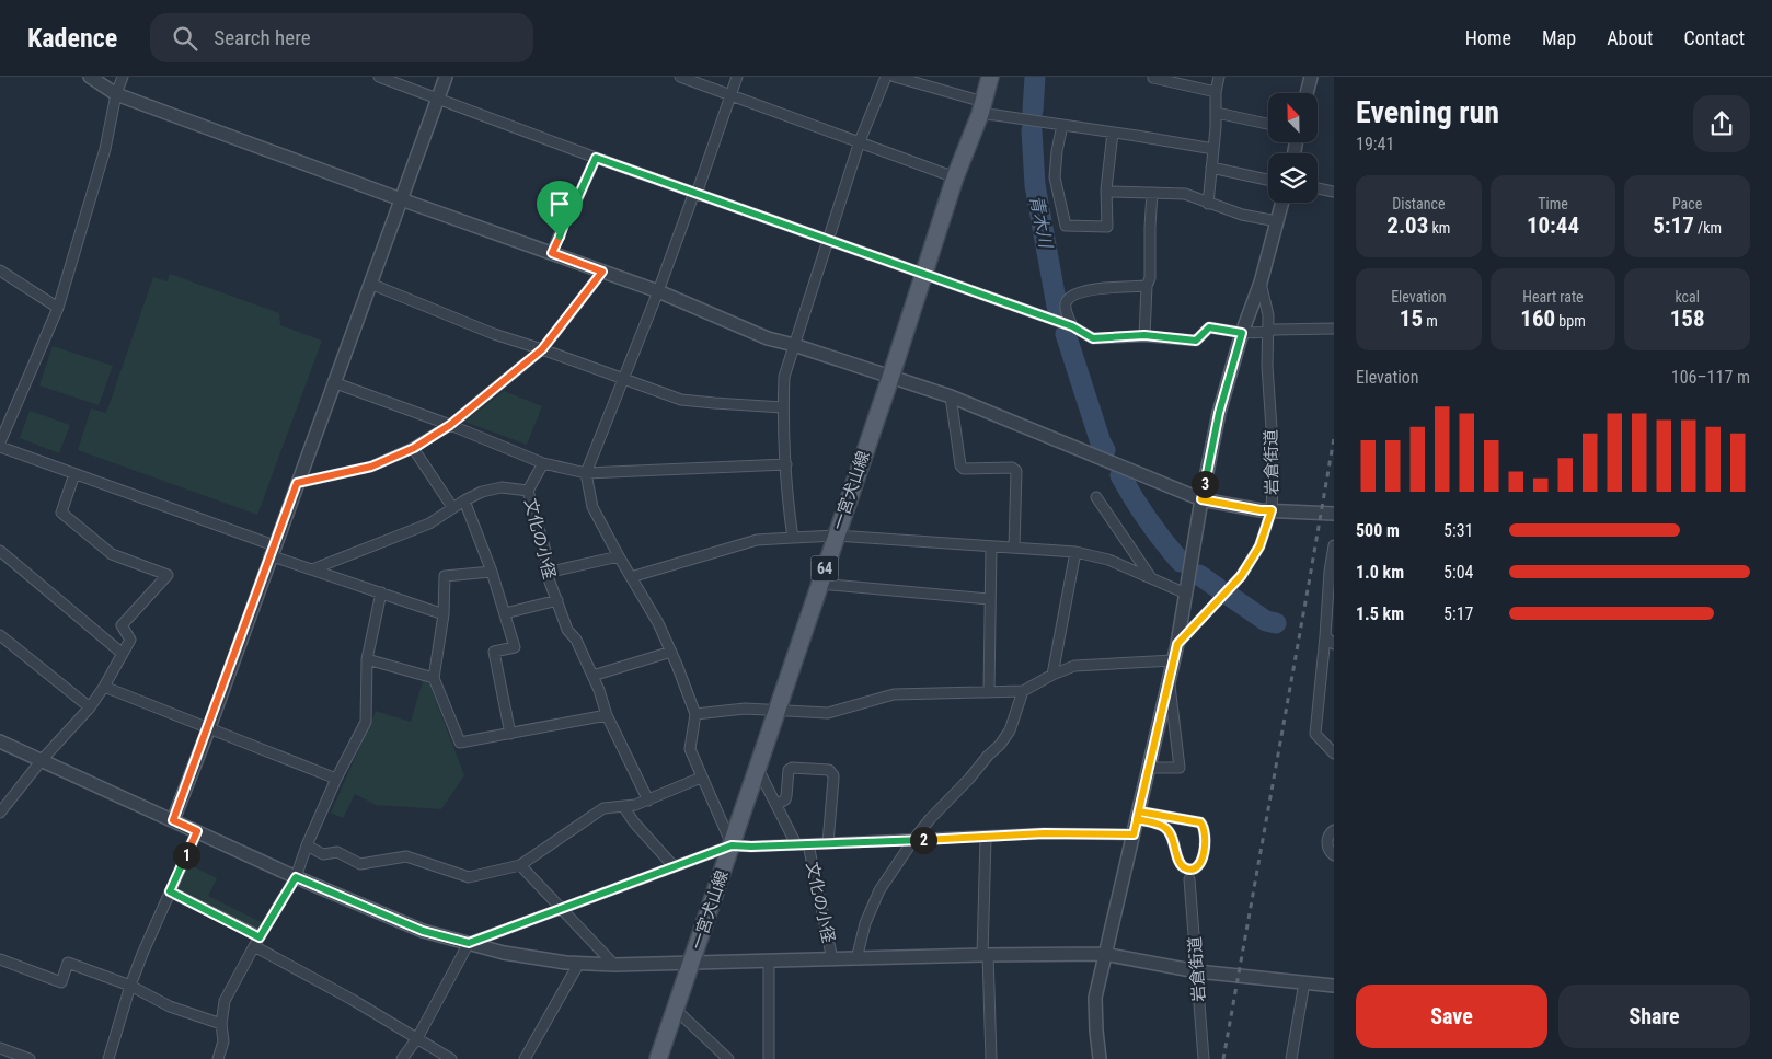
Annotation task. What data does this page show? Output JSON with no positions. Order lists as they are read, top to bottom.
{
  "streets": {
    "main road": ["一宮犬山線", "64"],
    "street": ["岩倉街道", "文化の小径"]
  },
  "crossings": [
    ["一宮犬山線", "文化の小径"]
  ],
  "water": ["青木川"],
  "north": "top",
  "page": {
    "header": "Kadence",
    "search": "Search here",
    "nav": [
      "Home",
      "Map",
      "About",
      "Contact"
    ],
    "heading": ["Evening run", "19:41"],
    "stats": [
      ["Distance", "2.03 km"],
      ["Time", "10:44"],
      ["Pace", "5:17 /km"],
      ["Elevation", "15 m"],
      ["Heart rate", "160 bpm"],
      ["kcal", "158"]
    ],
    "chart": ["Elevation", "106–117 m"],
    "pins": ["3", "2", "1"],
    "list": [
      {
        "name": "500 m",
        "note": "5:31"
      },
      {
        "name": "1.0 km",
        "note": "5:04"
      },
      {
        "name": "1.5 km",
        "note": "5:17"
      }
    ],
    "buttons": ["Save", "Share"]
  }
}
